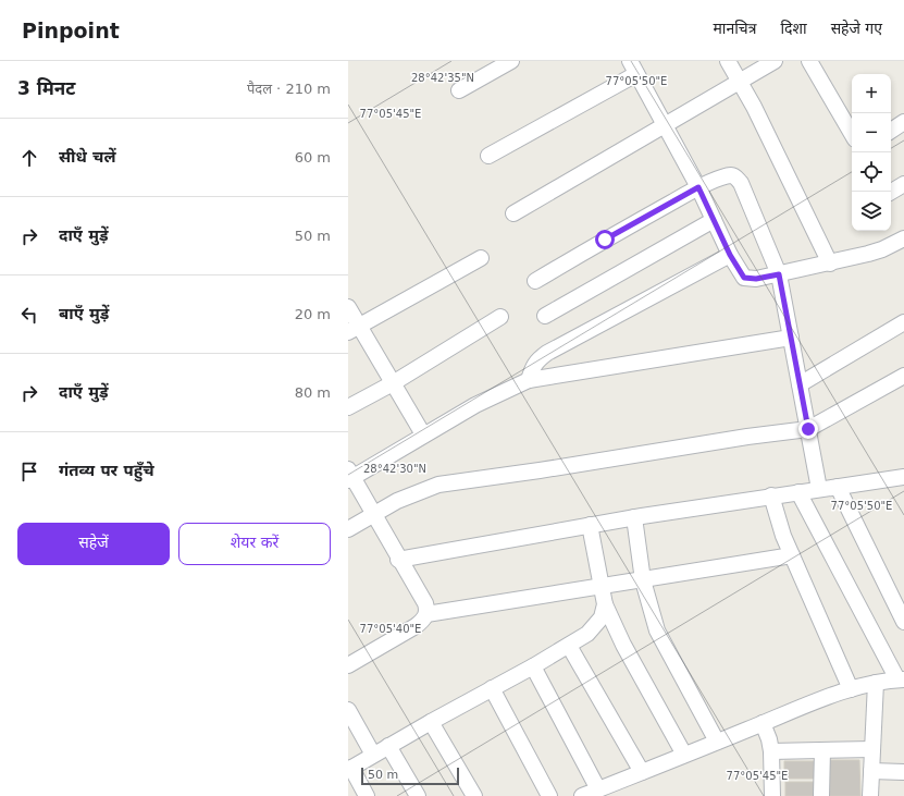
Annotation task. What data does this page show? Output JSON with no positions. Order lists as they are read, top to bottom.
{
  "scale_bar": "50 m",
  "page": {
    "header": "Pinpoint",
    "nav": ["मानचित्र", "दिशा", "सहेजे गए"],
    "heading": ["3 मिनट", "पैदल · 210 m"],
    "map_buttons": ["+", "−"],
    "list": [
      ["सीधे चलें", "60 m"],
      ["दाएँ मुड़ें", "50 m"],
      ["बाएँ मुड़ें", "20 m"],
      ["दाएँ मुड़ें", "80 m"],
      "गंतव्य पर पहुँचे"
    ],
    "buttons": ["सहेजें", "शेयर करें"],
    "scale": "50 m"
  },
  "coordinates": [
    "28°42'35\"N",
    "77°05'50\"E",
    "77°05'45\"E",
    "28°42'30\"N",
    "77°05'40\"E"
  ]
}
